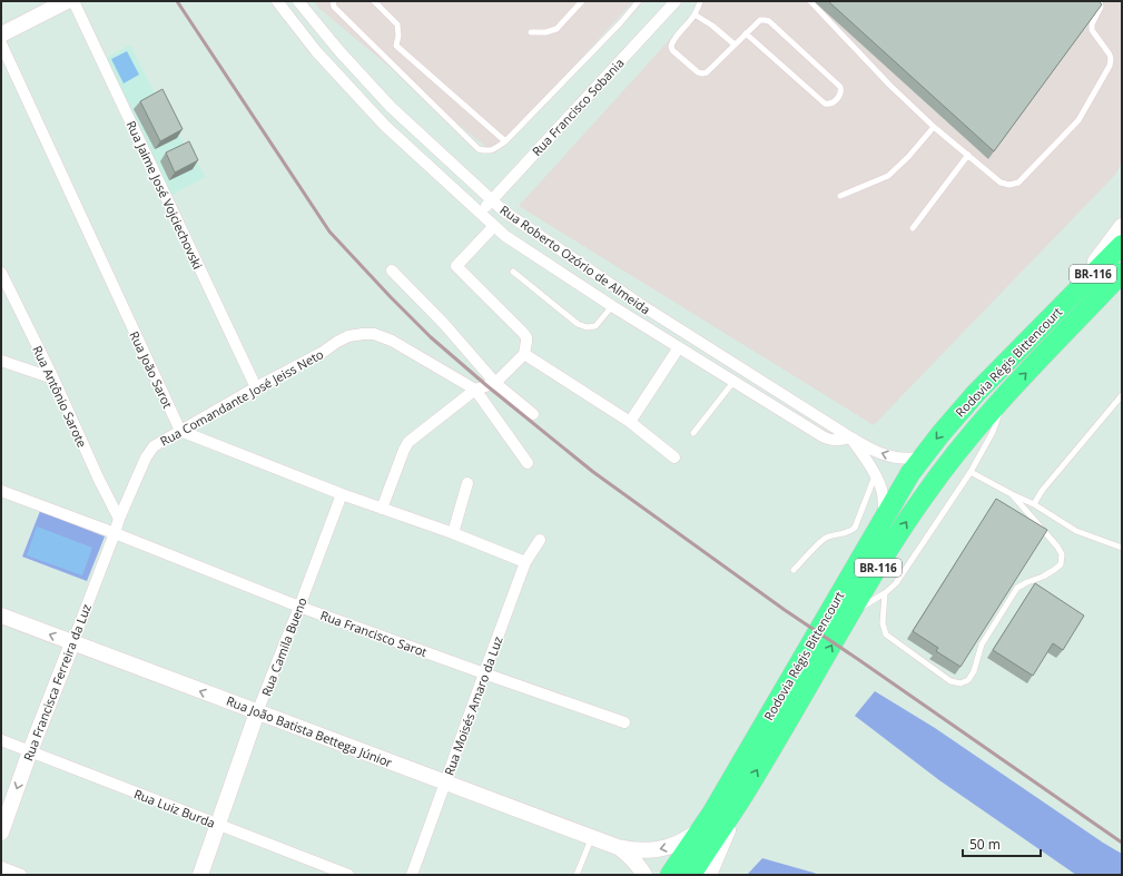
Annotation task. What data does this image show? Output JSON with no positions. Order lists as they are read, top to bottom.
{
  "streets": {
    "highway": ["BR-116", "Rodovia Régis Bittencourt"],
    "main road": ["Rua Camila Bueno", "Rua Francisca Ferreira da Luz", "Rua João Batista Bettega Júnior"],
    "street": [
      "Rua Francisco Sobania",
      "Rua Jaime José Vojciechovski",
      "Rua Roberto Ozório de Almeida",
      "Rua João Sarot",
      "Rua Antônio Sarote",
      "Rua Comandante José Jeiss Neto",
      "Rua Francisco Sarot",
      "Rua Moisés Amaro da Luz",
      "Rua Luiz Burda"
    ]
  },
  "crossings": [
    ["Rua Francisco Sobania", "Rua Roberto Ozório de Almeida"],
    ["Rua Jaime José Vojciechovski", "Rua Comandante José Jeiss Neto"],
    ["Rua Roberto Ozório de Almeida", "Rodovia Régis Bittencourt"],
    ["BR-116", "Rodovia Régis Bittencourt"],
    ["Rodovia Régis Bittencourt", "Rua João Batista Bettega Júnior"],
    ["Rua João Sarot", "Rua Comandante José Jeiss Neto"],
    ["Rua Antônio Sarote", "Rua Comandante José Jeiss Neto"],
    ["Rua Comandante José Jeiss Neto", "Rua Francisco Sarot"],
    ["Rua Comandante José Jeiss Neto", "Rua Francisca Ferreira da Luz"],
    ["Rua Francisco Sarot", "Rua Camila Bueno"],
    ["Rua Francisco Sarot", "Rua Francisca Ferreira da Luz"],
    ["Rua Francisco Sarot", "Rua Moisés Amaro da Luz"],
    ["Rua Camila Bueno", "Rua João Batista Bettega Júnior"],
    ["Rua Camila Bueno", "Rua Luiz Burda"],
    ["Rua Francisca Ferreira da Luz", "Rua João Batista Bettega Júnior"],
    ["Rua Francisca Ferreira da Luz", "Rua Luiz Burda"],
    ["Rua Moisés Amaro da Luz", "Rua João Batista Bettega Júnior"]
  ],
  "one_way": ["Rua João Batista Bettega Júnior"],
  "scale_bar": "50 m"
}
